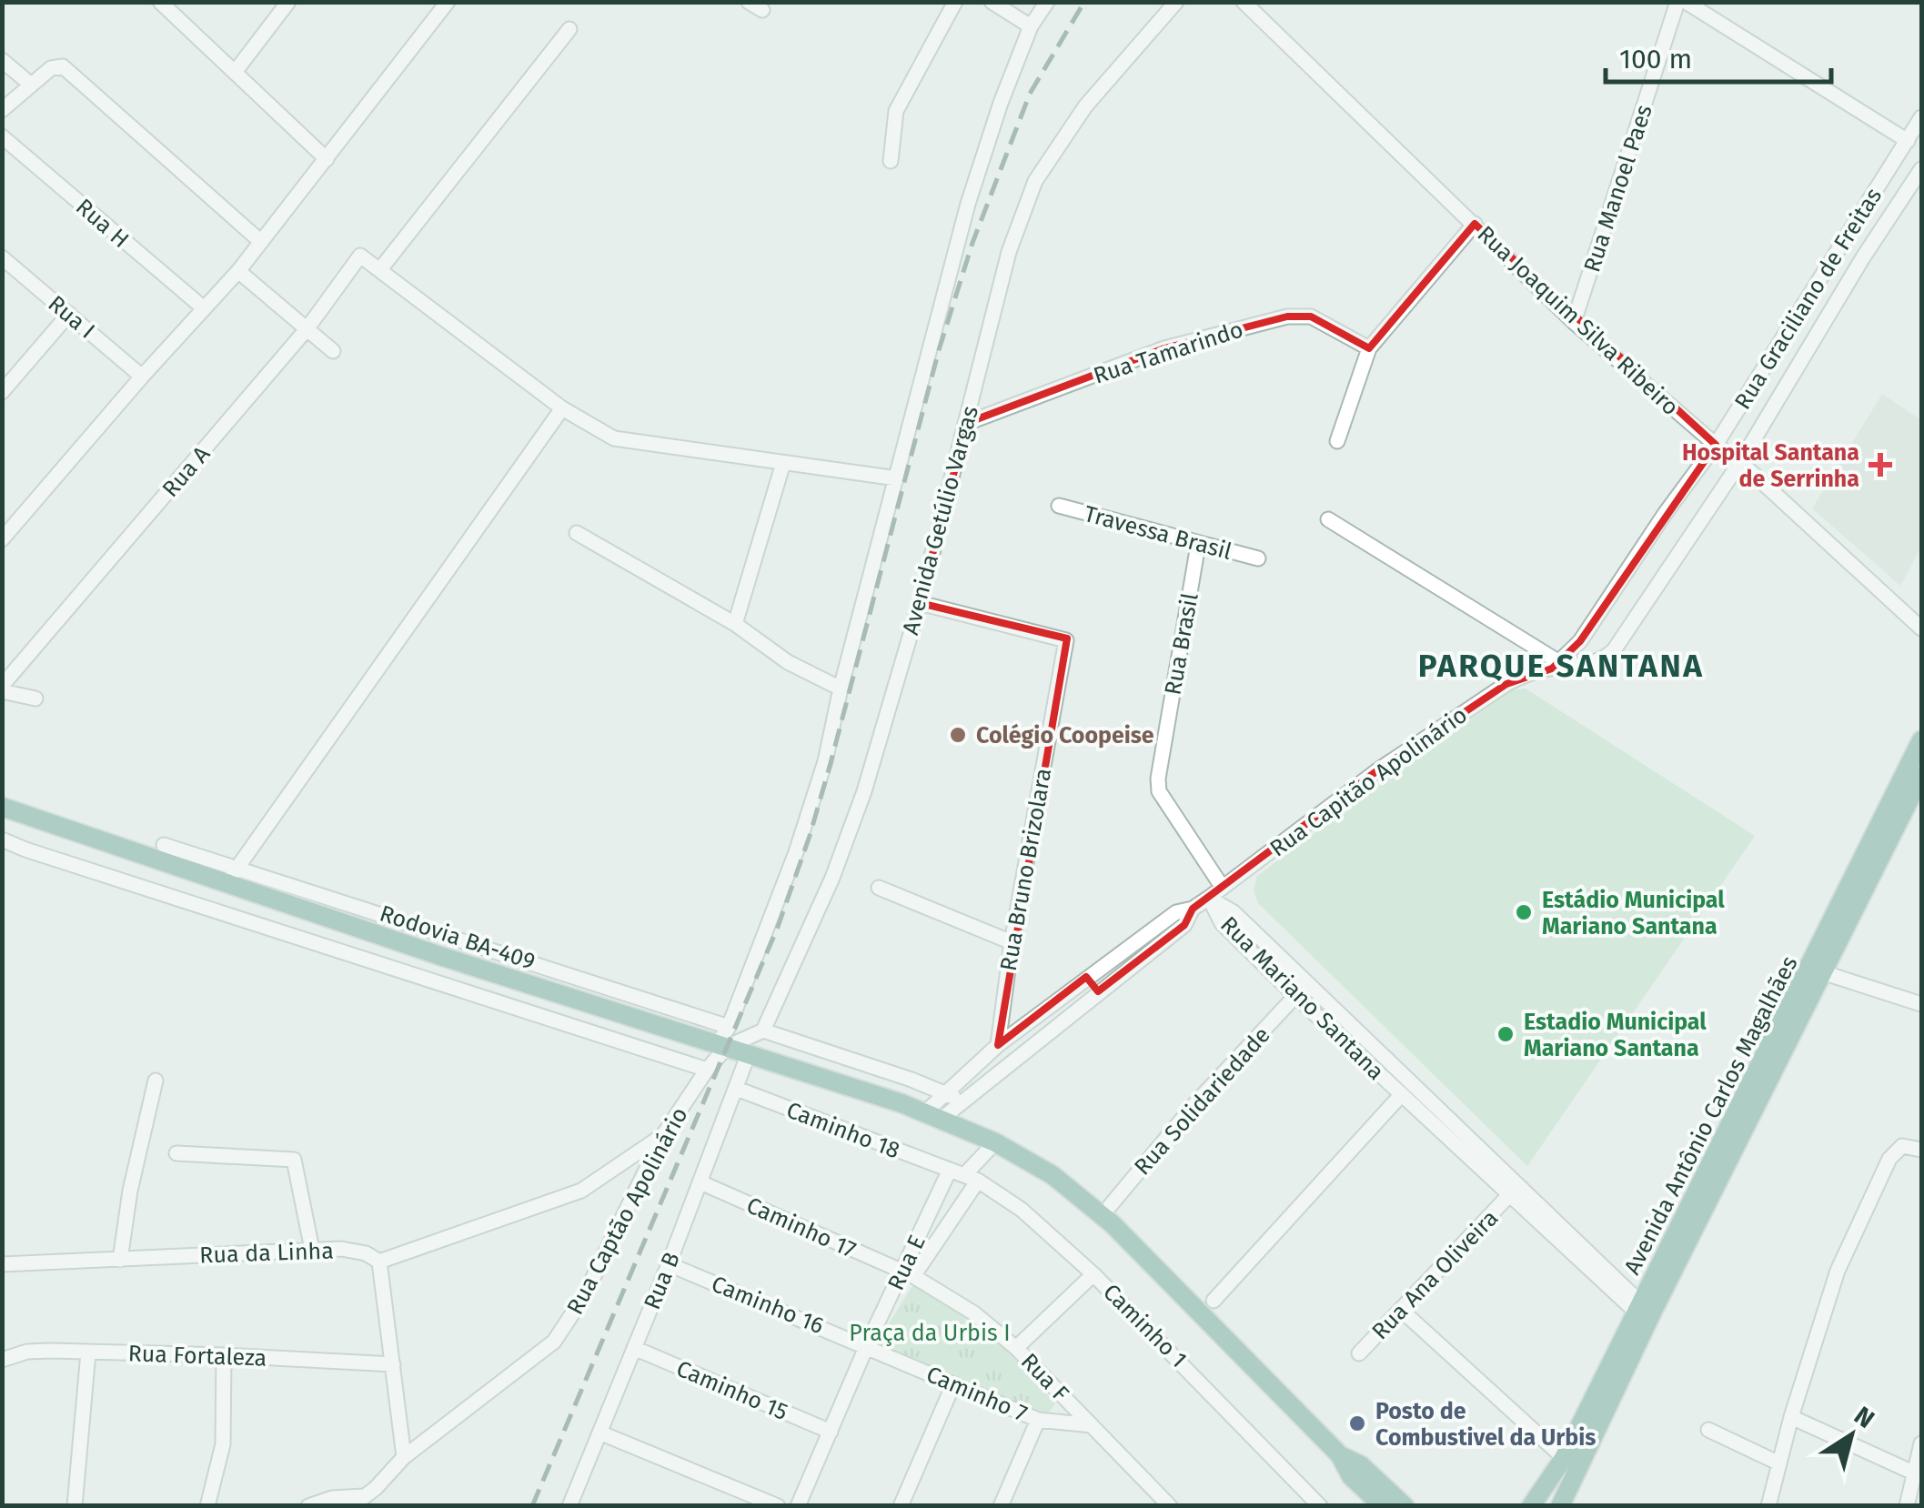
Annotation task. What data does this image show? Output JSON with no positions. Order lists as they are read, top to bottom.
{
  "streets": {
    "main road": ["Rodovia BA-409", "Avenida Antônio Carlos Magalhães"],
    "street": [
      "Rua Manoel Paes",
      "Rua H",
      "Rua Graciliano de Freitas",
      "Rua I",
      "Rua Joaquim Silva Ribeiro",
      "Rua Tamarindo",
      "Rua A",
      "Avenida Getúlio Vargas",
      "Travessa Brasil",
      "Rua Brasil",
      "Rua Capitão Apolinário",
      "Rua Bruno Brizolara",
      "Rua Mariano Santana",
      "Rua Solidariedade",
      "Caminho 18",
      "Rua Captão Apolinário",
      "Caminho 17",
      "Rua da Linha",
      "Rua E",
      "Rua Ana Oliveira",
      "Rua B",
      "Caminho 16",
      "Caminho 1",
      "Rua Fortaleza",
      "Rua F",
      "Caminho 15",
      "Caminho 7"
    ]
  },
  "crossings": [
    ["Rua Manoel Paes", "Rua Joaquim Silva Ribeiro"],
    ["Rua Graciliano de Freitas", "Rua Joaquim Silva Ribeiro"],
    ["Rua Graciliano de Freitas", "Rua Capitão Apolinário"],
    ["Rua Tamarindo", "Avenida Getúlio Vargas"],
    ["Avenida Getúlio Vargas", "Rua Bruno Brizolara"],
    ["Travessa Brasil", "Rua Brasil"],
    ["Rua Brasil", "Rua Capitão Apolinário"],
    ["Rua Capitão Apolinário", "Rua Bruno Brizolara"],
    ["Rua Capitão Apolinário", "Rodovia BA-409"],
    ["Rua Capitão Apolinário", "Rua Mariano Santana"],
    ["Rodovia BA-409", "Rua Captão Apolinário"],
    ["Rodovia BA-409", "Rua E"],
    ["Rodovia BA-409", "Rua B"],
    ["Rua Mariano Santana", "Rua Solidariedade"],
    ["Rua Mariano Santana", "Avenida Antônio Carlos Magalhães"],
    ["Rua Mariano Santana", "Rua Ana Oliveira"],
    ["Caminho 18", "Rua E"],
    ["Caminho 18", "Rua B"],
    ["Caminho 18", "Caminho 1"],
    ["Caminho 17", "Rua E"],
    ["Caminho 17", "Rua B"],
    ["Caminho 17", "Rua F"],
    ["Rua E", "Caminho 16"],
    ["Rua E", "Caminho 1"],
    ["Rua E", "Rua F"],
    ["Rua E", "Caminho 15"],
    ["Rua E", "Caminho 7"],
    ["Rua B", "Caminho 16"],
    ["Rua B", "Caminho 15"],
    ["Caminho 16", "Caminho 7"],
    ["Rua F", "Caminho 7"]
  ],
  "districts": ["PARQUE SANTANA"],
  "parks": ["Praça da Urbis I"],
  "places": {
    "health": ["Hospital Santana de Serrinha"],
    "other": [
      "Colégio Coopeise",
      "Estádio Municipal Mariano Santana",
      "Estadio Municipal Mariano Santana",
      "Posto de Combustivel da Urbis"
    ]
  },
  "scale_bar": "100 m",
  "north": "top right"
}
